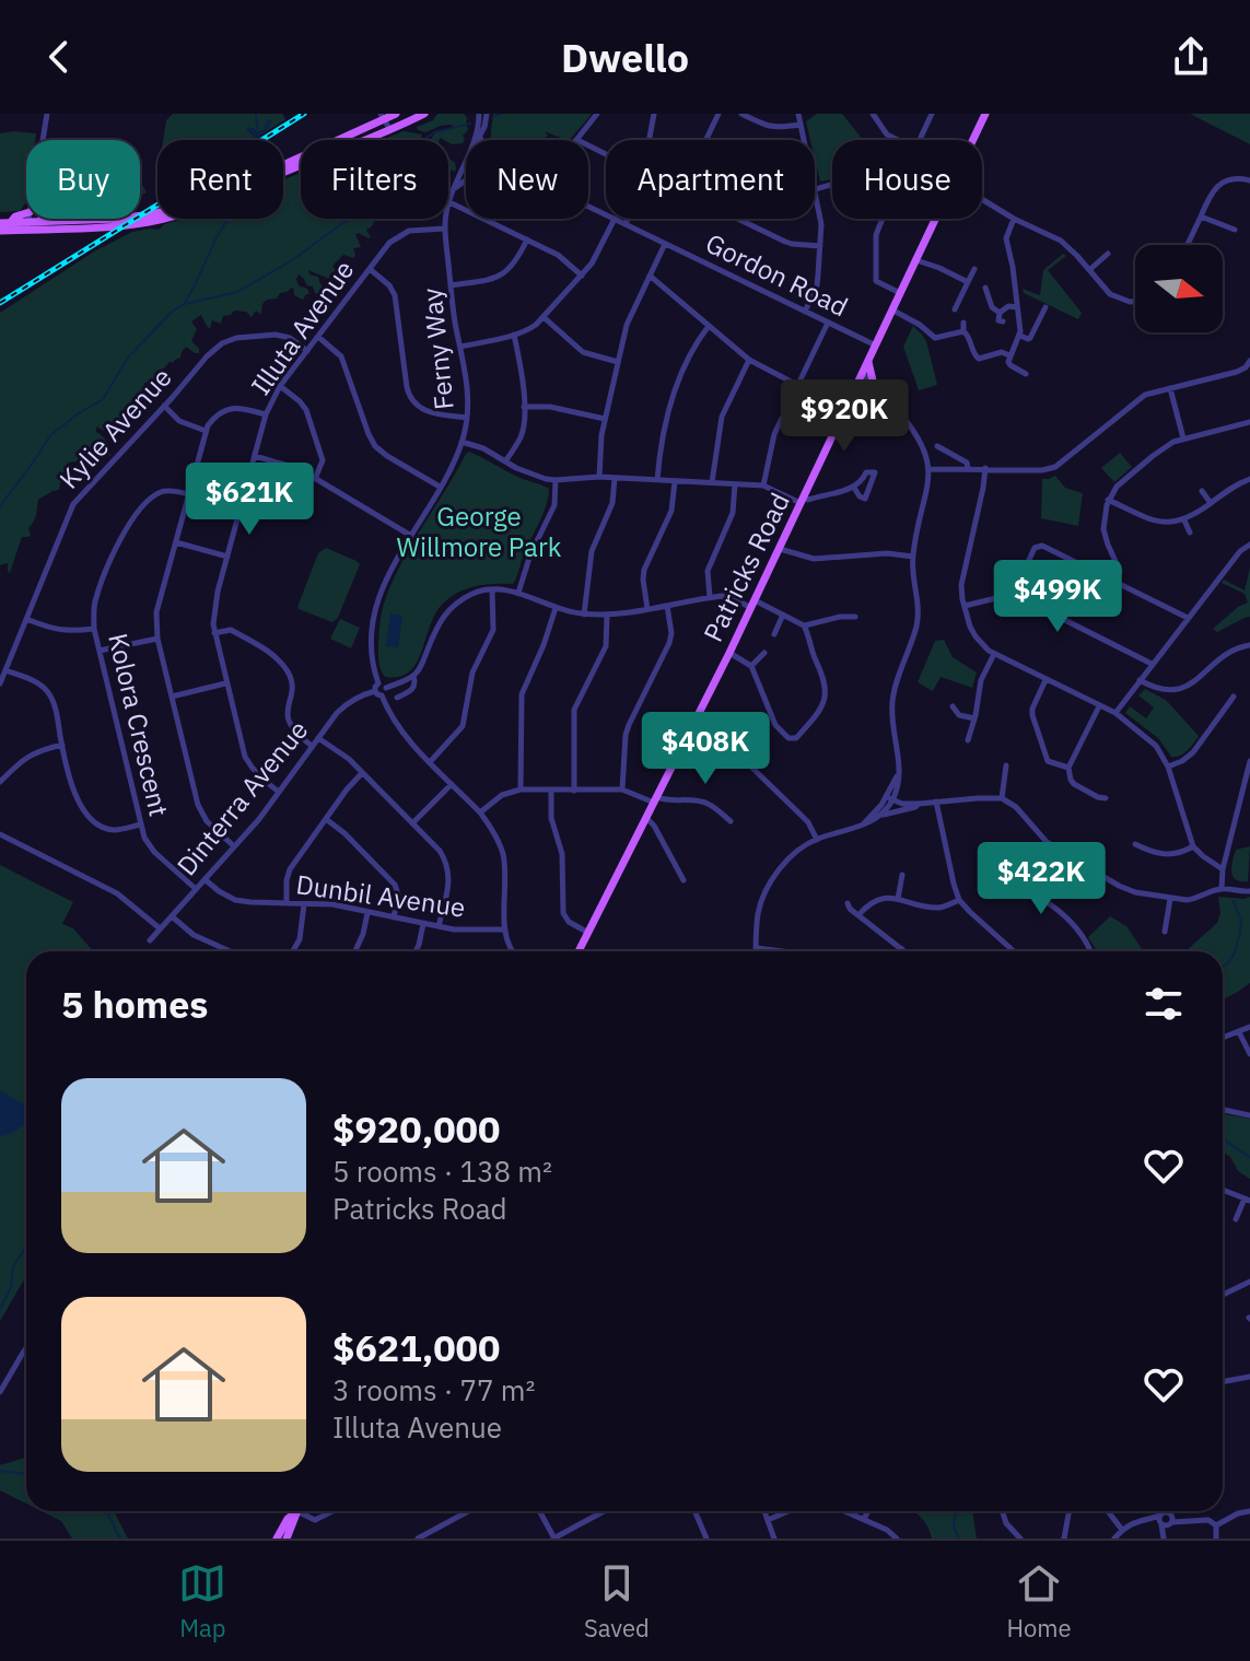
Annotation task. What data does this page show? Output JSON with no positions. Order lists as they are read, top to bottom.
{
  "streets": {
    "main road": ["Patricks Road"],
    "street": [
      "Gordon Road",
      "Illuta Avenue",
      "Ferny Way",
      "Kylie Avenue",
      "Kolora Crescent",
      "Dinterra Avenue",
      "Dunbil Avenue"
    ]
  },
  "crossings": [
    ["Gordon Road", "Patricks Road"],
    ["Illuta Avenue", "Ferny Way"],
    ["Illuta Avenue", "Kylie Avenue"],
    ["Illuta Avenue", "Dinterra Avenue"],
    ["Ferny Way", "Dinterra Avenue"],
    ["Kolora Crescent", "Dinterra Avenue"],
    ["Dinterra Avenue", "Dunbil Avenue"]
  ],
  "parks": ["George Willmore Park"],
  "north": "right",
  "page": {
    "header": "Dwello",
    "chip": [
      "Buy",
      "Rent",
      "Filters",
      "New",
      "Apartment",
      "House"
    ],
    "price": [
      "$920K",
      "$621K",
      "$499K",
      "$408K",
      "$422K"
    ],
    "heading": "5 homes",
    "list": [
      {
        "name": "$920,000",
        "note": "5 rooms · 138 m² · Patricks Road"
      },
      {
        "name": "$621,000",
        "note": "3 rooms · 77 m² · Illuta Avenue"
      }
    ],
    "tabs": ["Map", "Saved", "Home"]
  }
}
